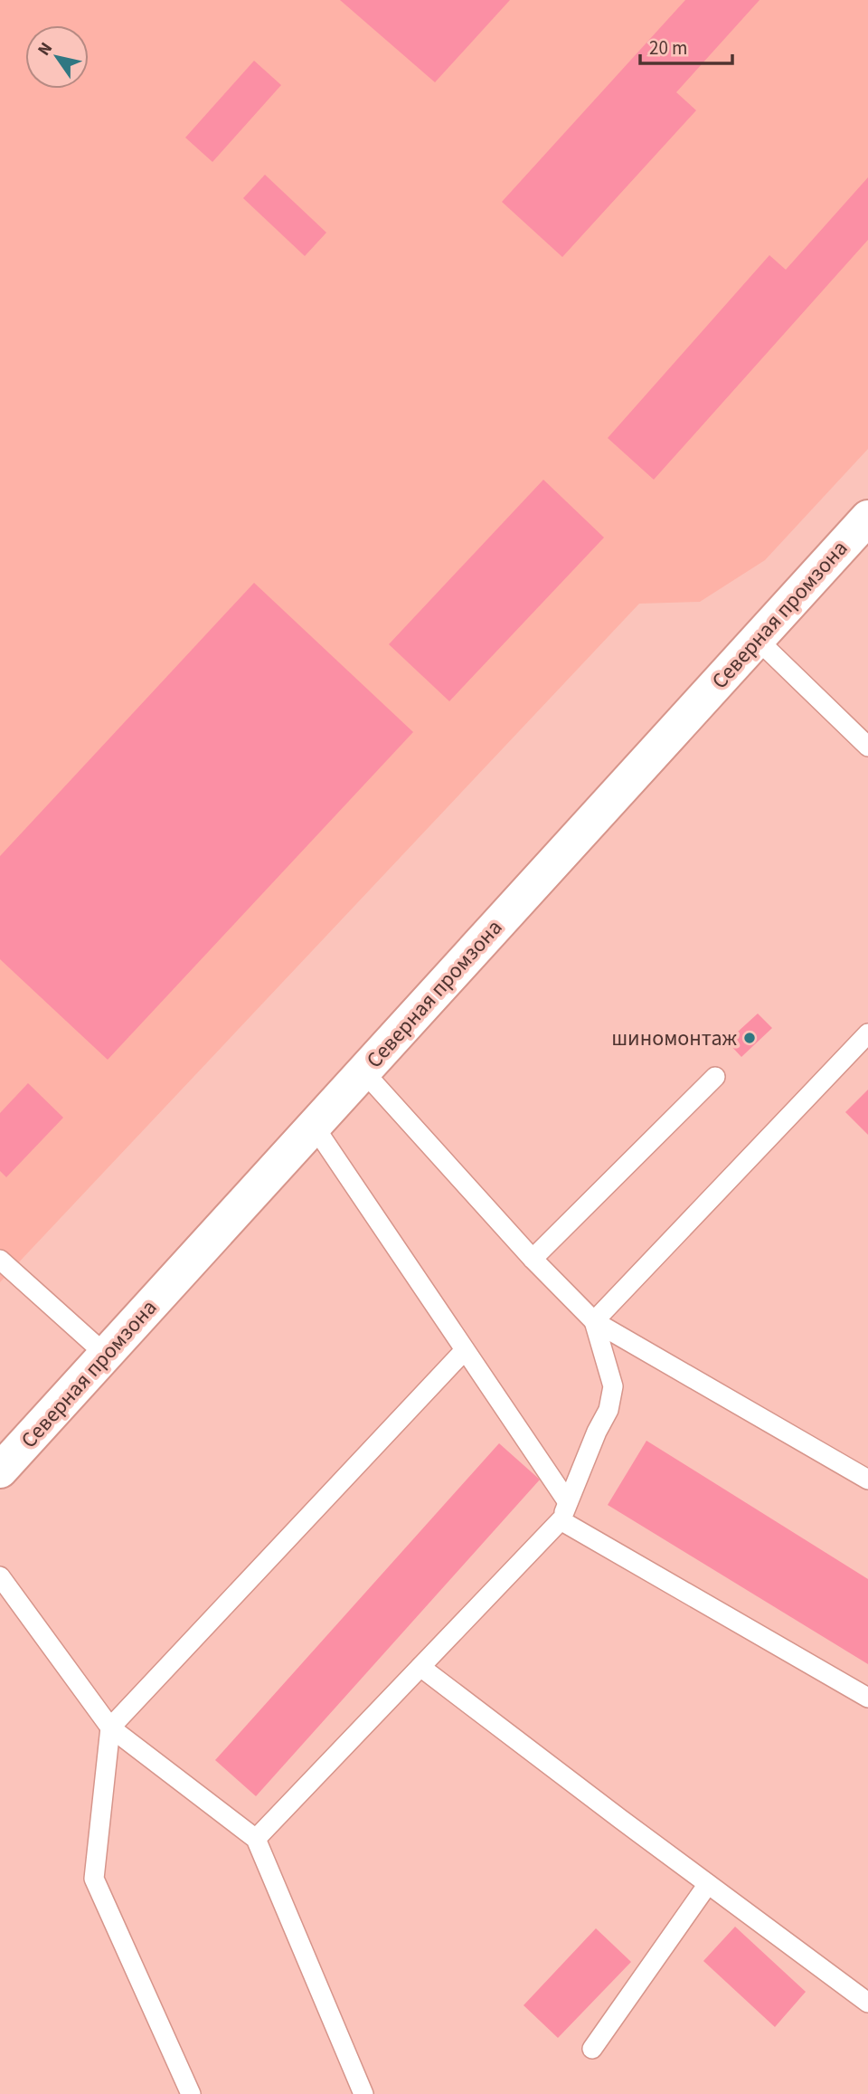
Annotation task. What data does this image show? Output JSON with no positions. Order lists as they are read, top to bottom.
{
  "streets": {
    "main road": ["Северная промзона"]
  },
  "places": ["шиномонтаж"],
  "scale_bar": "20 m",
  "north": "top left"
}
